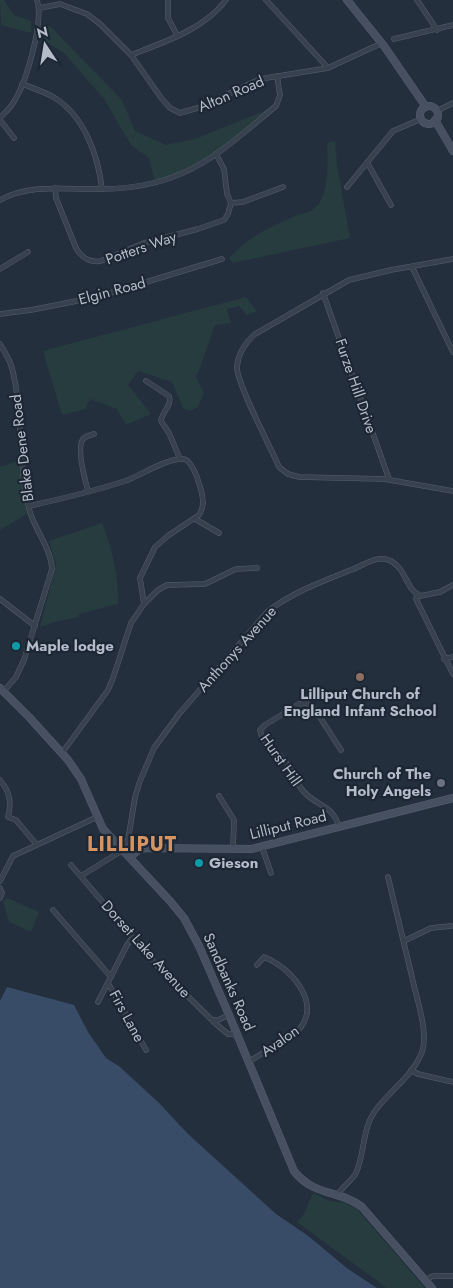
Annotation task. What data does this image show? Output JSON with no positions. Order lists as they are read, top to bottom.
{
  "streets": {
    "main road": ["Lilliput Road", "Sandbanks Road"],
    "street": [
      "Alton Road",
      "Potters Way",
      "Elgin Road",
      "Furze Hill Drive",
      "Blake Dene Road",
      "Anthonys Avenue",
      "Hurst Hill",
      "Dorset Lake Avenue",
      "Firs Lane",
      "Avalon"
    ]
  },
  "crossings": [
    ["Blake Dene Road", "Sandbanks Road"],
    ["Anthonys Avenue", "Sandbanks Road"],
    ["Hurst Hill", "Lilliput Road"],
    ["Lilliput Road", "Sandbanks Road"],
    ["Dorset Lake Avenue", "Sandbanks Road"],
    ["Sandbanks Road", "Avalon"]
  ],
  "districts": ["LILLIPUT"],
  "places": [
    "Maple lodge",
    "Lilliput Church of England Infant School",
    "Church of The Holy Angels",
    "Gieson"
  ],
  "north": "top"
}
